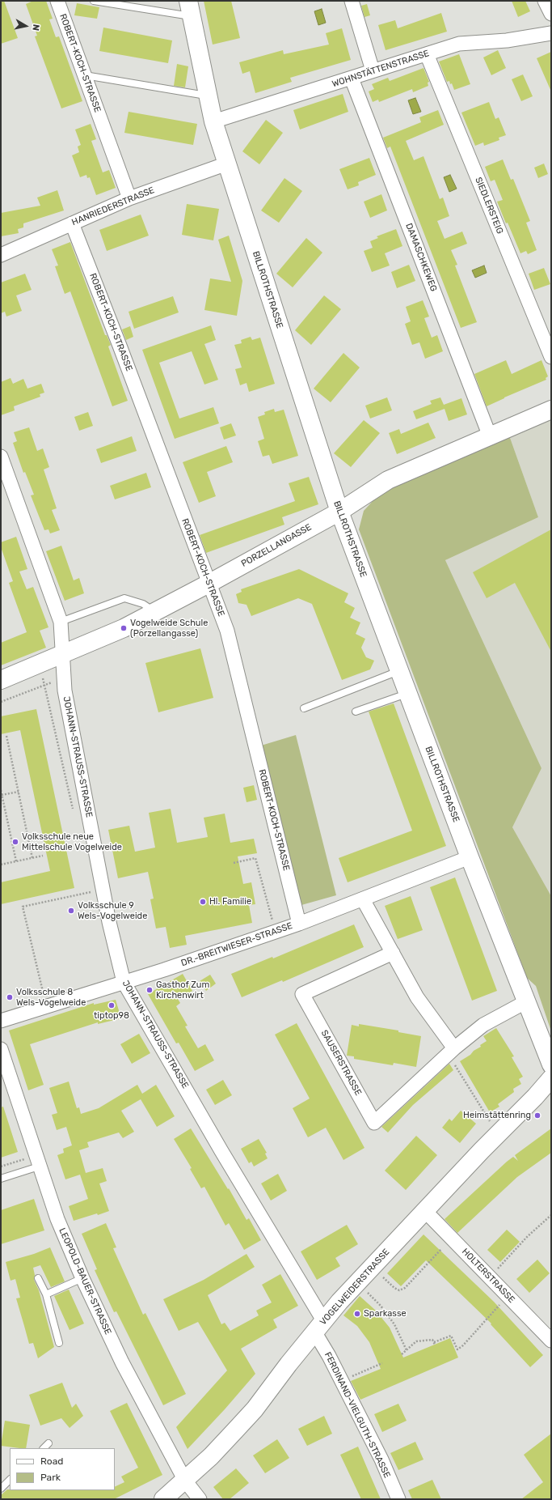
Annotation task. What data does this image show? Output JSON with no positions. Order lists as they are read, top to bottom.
{
  "streets": {
    "street": [
      "ROBERT-KOCH-STRASSE",
      "WOHNSTÄTTENSTRASSE",
      "SIEDLERSTEIG",
      "HANRIEDERSTRASSE",
      "DAMASCHKEWEG",
      "BILLROTHSTRASSE",
      "PORZELLANGASSE",
      "JOHANN-STRAUSS-STRASSE",
      "DR.-BREITWIESER-STRASSE",
      "SAUSERSTRASSE",
      "HOLTERSTRASSE",
      "LEOPOLD-BAUER-STRASSE",
      "VOGELWEIDERSTRASSE",
      "FERDINAND-VIELGUTH-STRASSE"
    ]
  },
  "crossings": [
    ["ROBERT-KOCH-STRASSE", "HANRIEDERSTRASSE"],
    ["ROBERT-KOCH-STRASSE", "PORZELLANGASSE"],
    ["ROBERT-KOCH-STRASSE", "DR.-BREITWIESER-STRASSE"],
    ["WOHNSTÄTTENSTRASSE", "SIEDLERSTEIG"],
    ["WOHNSTÄTTENSTRASSE", "DAMASCHKEWEG"],
    ["WOHNSTÄTTENSTRASSE", "BILLROTHSTRASSE"],
    ["HANRIEDERSTRASSE", "BILLROTHSTRASSE"],
    ["DAMASCHKEWEG", "PORZELLANGASSE"],
    ["BILLROTHSTRASSE", "PORZELLANGASSE"],
    ["BILLROTHSTRASSE", "DR.-BREITWIESER-STRASSE"],
    ["BILLROTHSTRASSE", "SAUSERSTRASSE"],
    ["PORZELLANGASSE", "JOHANN-STRAUSS-STRASSE"],
    ["JOHANN-STRAUSS-STRASSE", "DR.-BREITWIESER-STRASSE"],
    ["JOHANN-STRAUSS-STRASSE", "VOGELWEIDERSTRASSE"],
    ["JOHANN-STRAUSS-STRASSE", "FERDINAND-VIELGUTH-STRASSE"],
    ["HOLTERSTRASSE", "VOGELWEIDERSTRASSE"],
    ["LEOPOLD-BAUER-STRASSE", "VOGELWEIDERSTRASSE"],
    ["VOGELWEIDERSTRASSE", "FERDINAND-VIELGUTH-STRASSE"]
  ],
  "places": [
    "Vogelweide Schule (Porzellangasse)",
    "Volksschule neue Mittelschule Vogelweide",
    "Hl. Familie",
    "Volksschule 9 Wels-Vogelweide",
    "Gasthof Zum Kirchenwirt",
    "Volksschule 8 Wels-Vogelweide",
    "tiptop98",
    "Heimstättenring",
    "Sparkasse"
  ],
  "legend": ["Road", "Park"],
  "north": "right"
}
